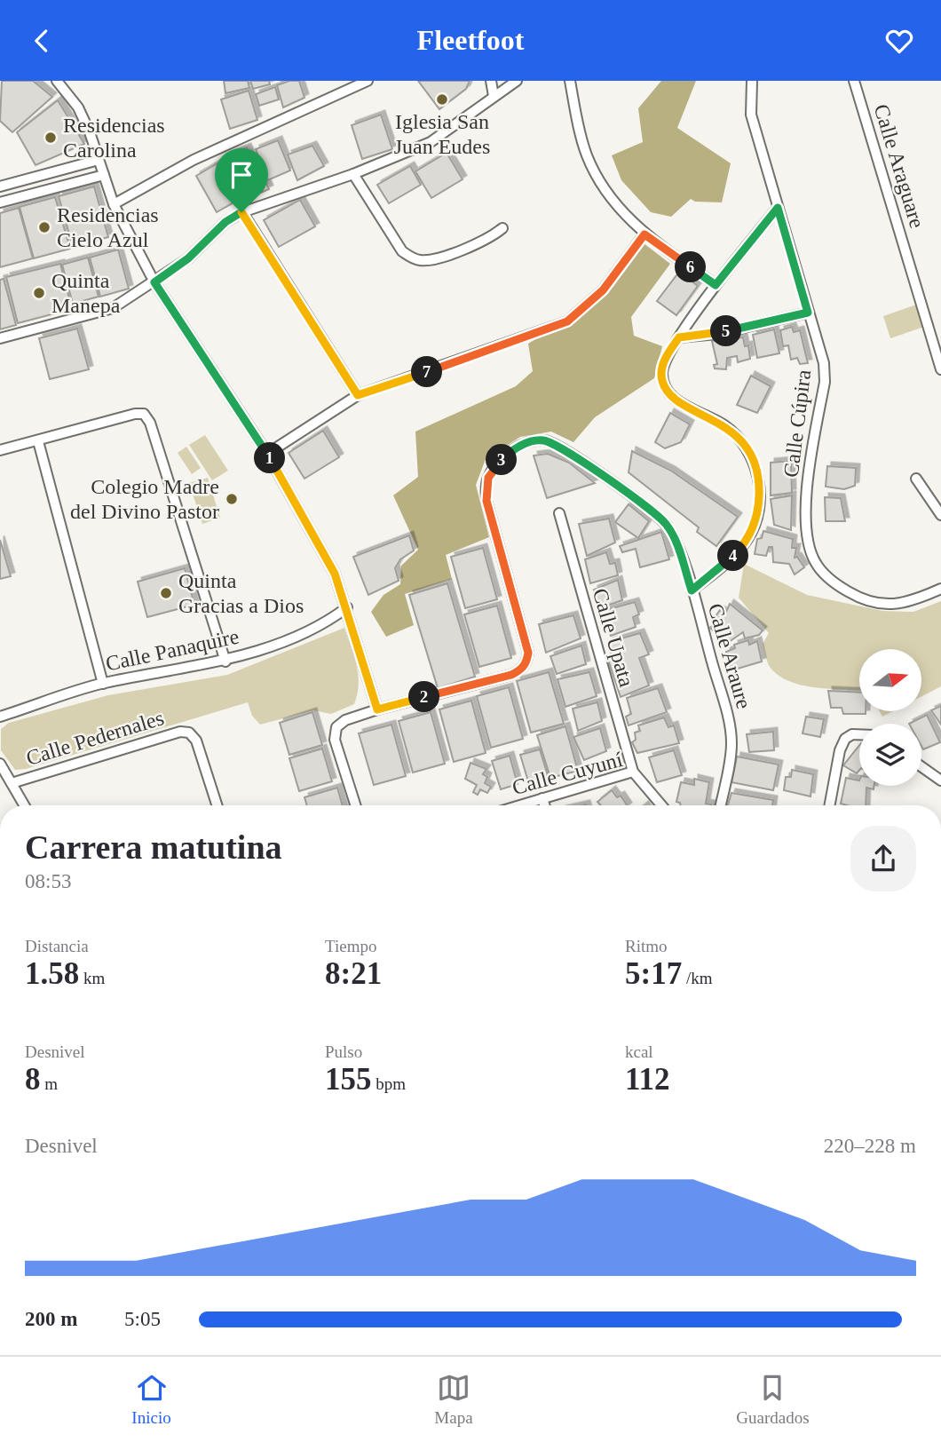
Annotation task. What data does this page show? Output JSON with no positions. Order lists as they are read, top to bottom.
{
  "streets": {
    "street": [
      "Calle Araguare",
      "Calle Cúpira",
      "Calle Upata",
      "Calle Panaquire",
      "Calle Araure",
      "Calle Pedernales",
      "Calle Cuyuní"
    ]
  },
  "crossings": [
    ["Calle Upata", "Calle Cuyuní"]
  ],
  "places": [
    "Iglesia San Juan Eudes",
    "Residencias Carolina",
    "Residencias Cielo Azul",
    "Quinta Manepa",
    "Colegio Madre del Divino Pastor",
    "Quinta Gracias a Dios"
  ],
  "north": "right",
  "page": {
    "header": "Fleetfoot",
    "pins": [
      "6",
      "5",
      "7",
      "1",
      "3",
      "4",
      "2"
    ],
    "heading": ["Carrera matutina", "08:53"],
    "stats": [
      ["Distancia", "1.58 km"],
      ["Tiempo", "8:21"],
      ["Ritmo", "5:17 /km"],
      ["Desnivel", "8 m"],
      ["Pulso", "155 bpm"],
      ["kcal", "112"]
    ],
    "chart": ["Desnivel", "220–228 m"],
    "list": [
      {
        "name": "200 m",
        "note": "5:05"
      }
    ],
    "tabs": ["Inicio", "Mapa", "Guardados"]
  }
}
